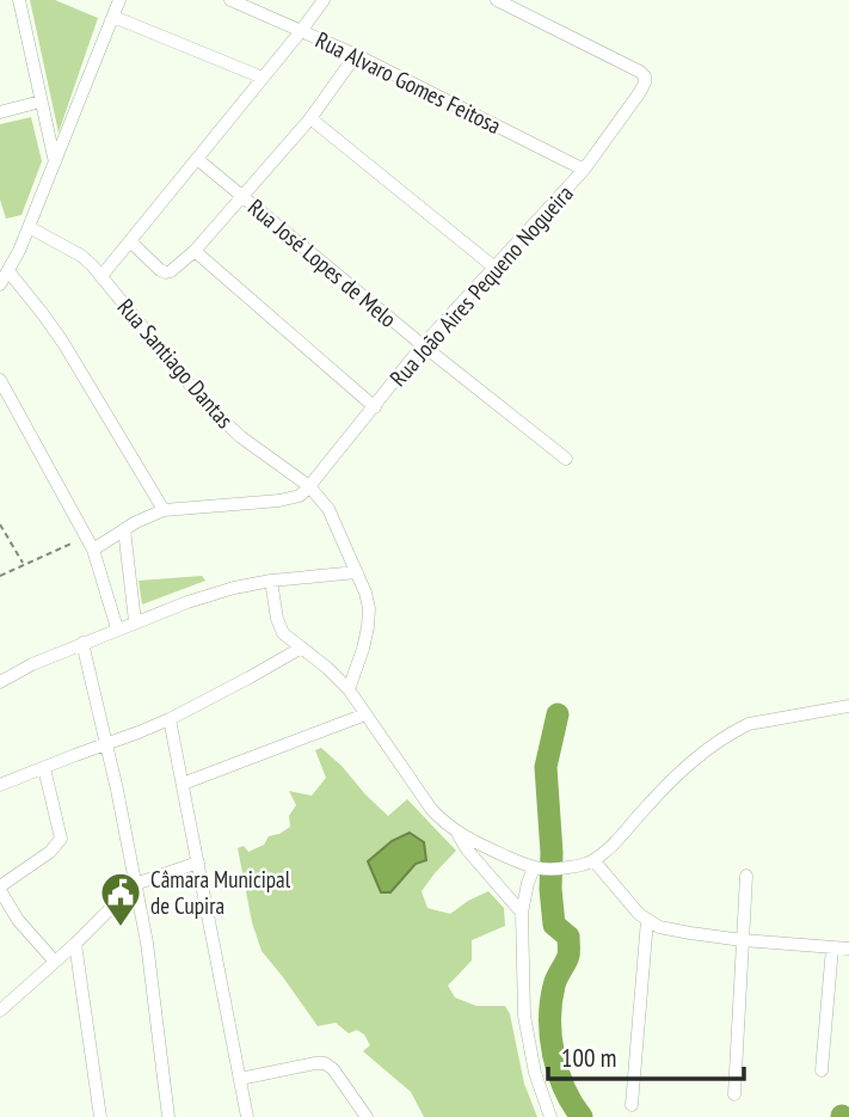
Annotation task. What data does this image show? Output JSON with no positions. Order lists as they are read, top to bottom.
{
  "streets": {
    "street": [
      "Rua Alvaro Gomes Feitosa",
      "Rua José Lopes de Melo",
      "Rua João Aires Pequeno Nogueira",
      "Rua Santiago Dantas"
    ]
  },
  "crossings": [
    ["Rua Alvaro Gomes Feitosa", "Rua João Aires Pequeno Nogueira"],
    ["Rua José Lopes de Melo", "Rua João Aires Pequeno Nogueira"],
    ["Rua João Aires Pequeno Nogueira", "Rua Santiago Dantas"]
  ],
  "places": {
    "public building": ["Câmara Municipal de Cupira"]
  },
  "scale_bar": "100 m"
}
